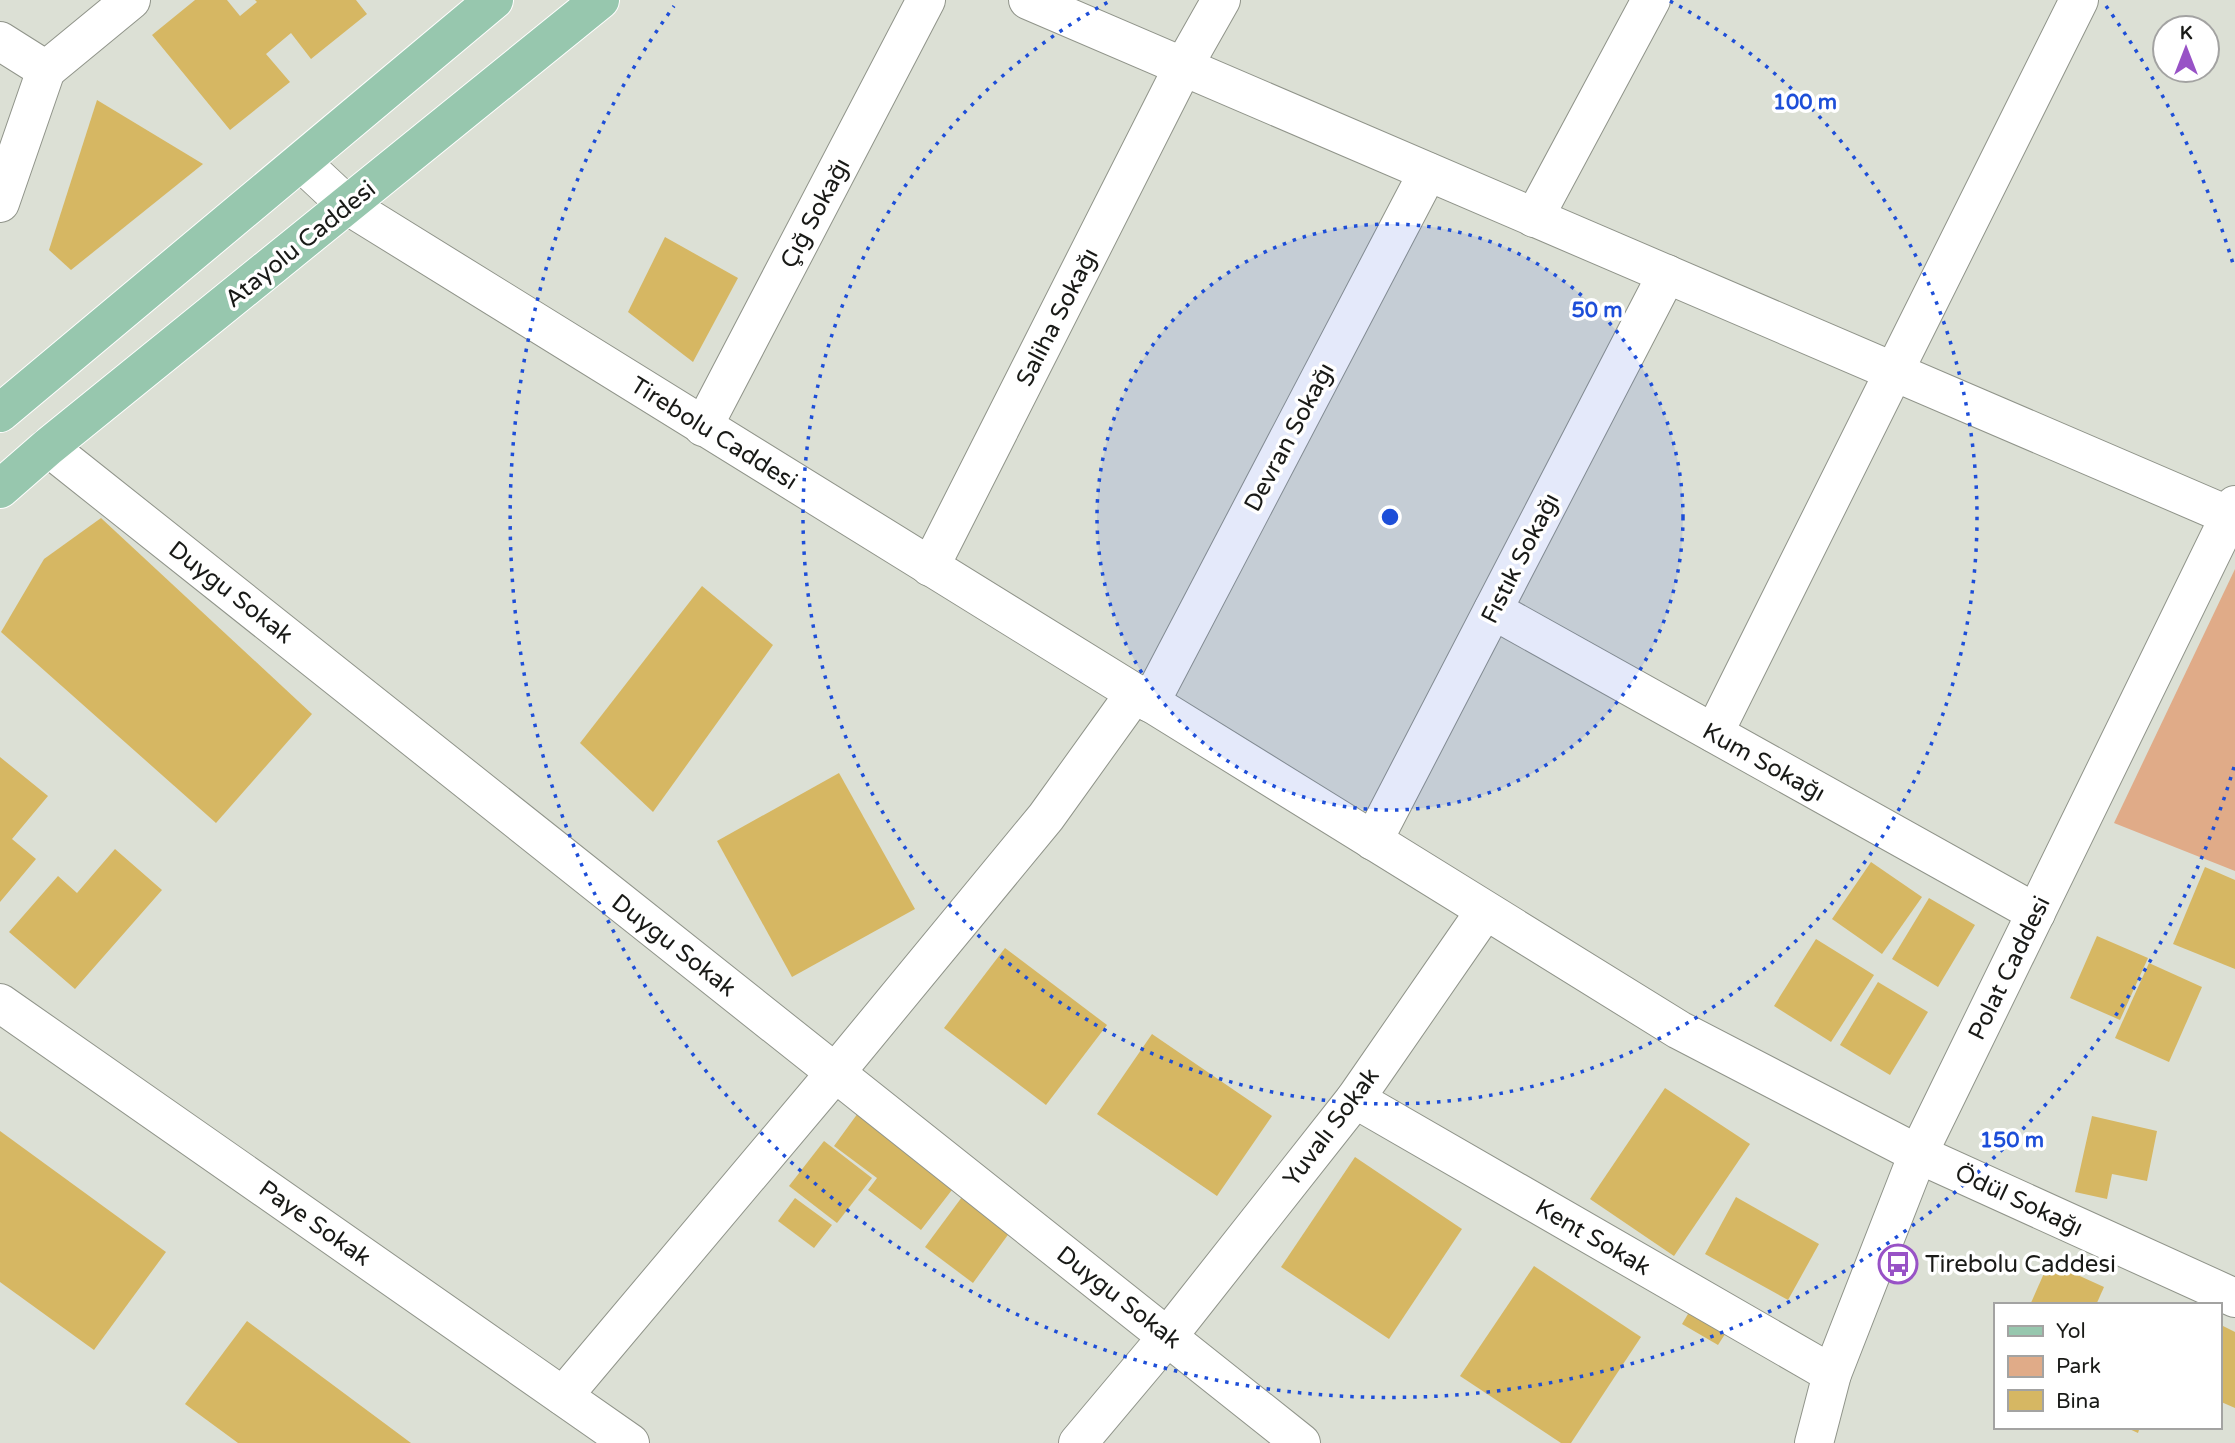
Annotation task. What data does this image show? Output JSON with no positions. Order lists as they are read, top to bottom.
{
  "streets": {
    "main road": ["Atayolu Caddesi"],
    "street": [
      "Çığ Sokağı",
      "Saliha Sokağı",
      "Tirebolu Caddesi",
      "Devran Sokağı",
      "Fıstık Sokağı",
      "Duygu Sokak",
      "Kum Sokağı",
      "Polat Caddesi",
      "Yuvalı Sokak",
      "Ödül Sokağı",
      "Paye Sokak",
      "Kent Sokak"
    ]
  },
  "crossings": [
    ["Çığ Sokağı", "Tirebolu Caddesi"],
    ["Atayolu Caddesi", "Tirebolu Caddesi"],
    ["Atayolu Caddesi", "Duygu Sokak"],
    ["Saliha Sokağı", "Tirebolu Caddesi"],
    ["Tirebolu Caddesi", "Devran Sokağı"],
    ["Tirebolu Caddesi", "Fıstık Sokağı"],
    ["Tirebolu Caddesi", "Yuvalı Sokak"],
    ["Tirebolu Caddesi", "Ödül Sokağı"],
    ["Devran Sokağı", "Duygu Sokak"],
    ["Devran Sokağı", "Paye Sokak"],
    ["Fıstık Sokağı", "Kum Sokağı"],
    ["Duygu Sokak", "Yuvalı Sokak"],
    ["Kum Sokağı", "Polat Caddesi"],
    ["Polat Caddesi", "Ödül Sokağı"],
    ["Polat Caddesi", "Kent Sokak"],
    ["Yuvalı Sokak", "Ödül Sokağı"],
    ["Yuvalı Sokak", "Kent Sokak"]
  ],
  "places": {
    "bus stop": ["Tirebolu Caddesi"]
  },
  "legend": ["Yol", "Park", "Bina"],
  "north": "top",
  "rings": ["100 m", "50 m", "150 m"]
}
